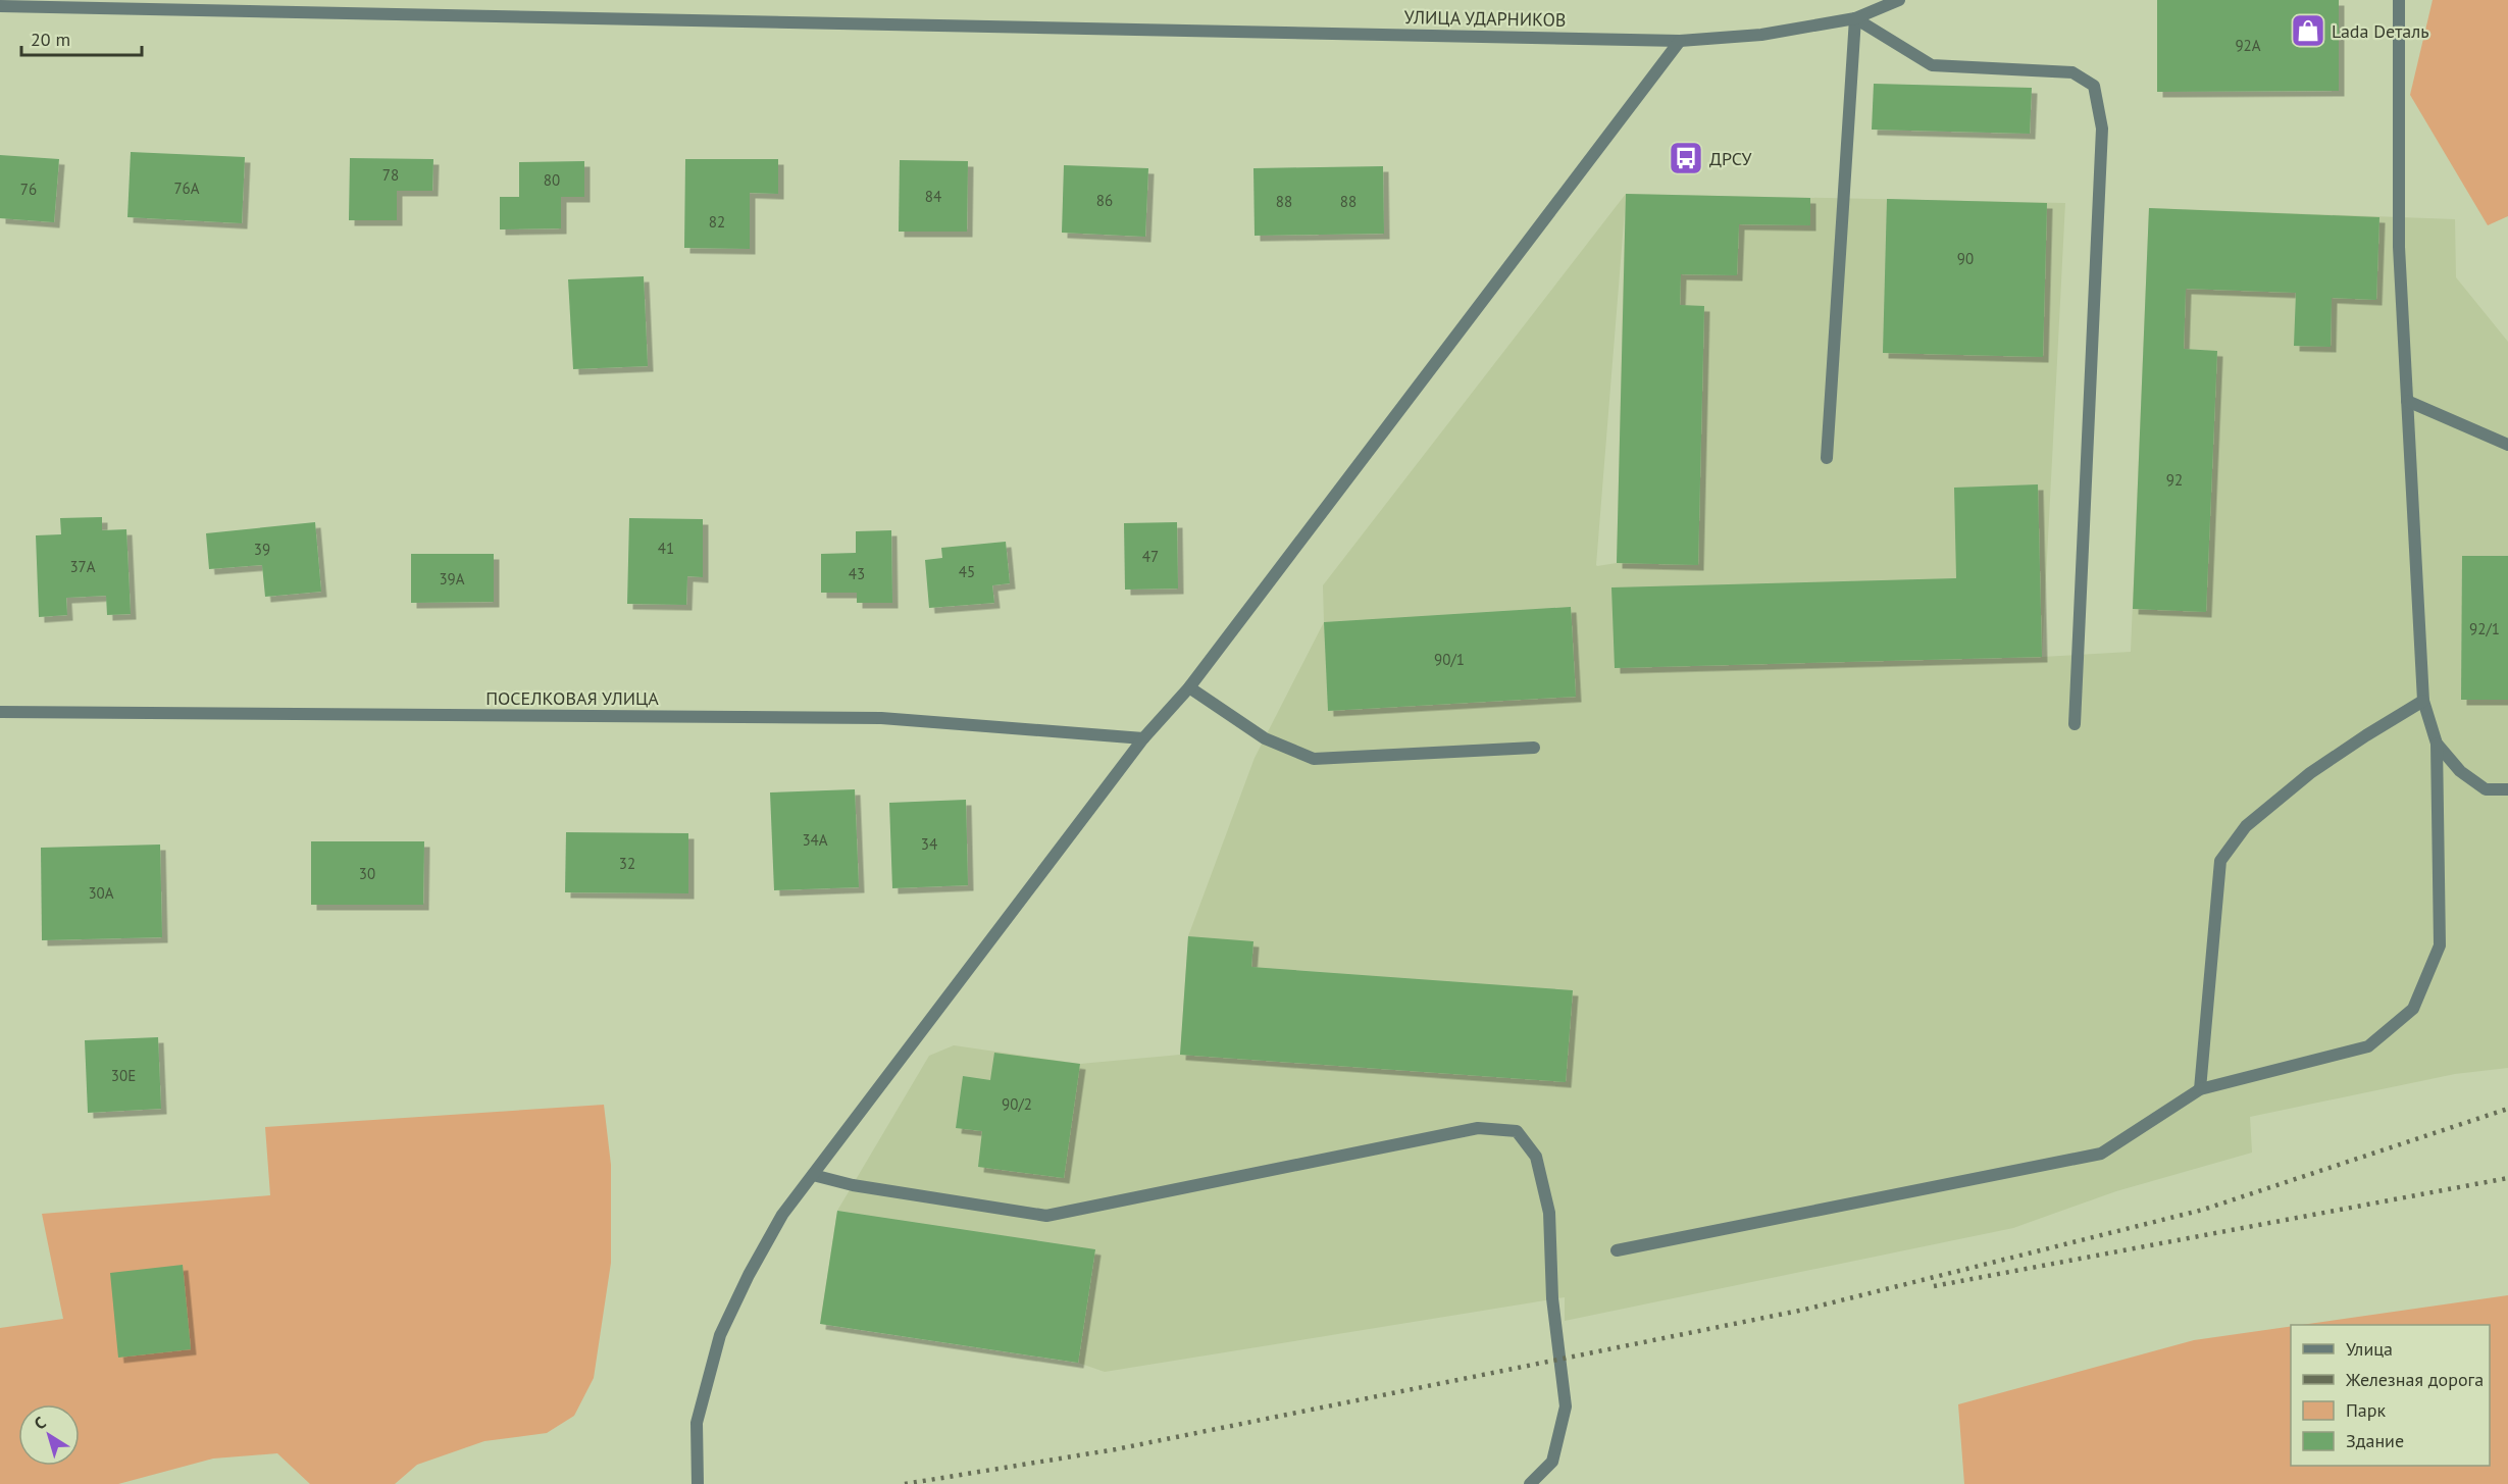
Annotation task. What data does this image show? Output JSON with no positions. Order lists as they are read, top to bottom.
{
  "streets": {
    "street": ["УЛИЦА УДАРНИКОВ", "ПОСЕЛКОВАЯ УЛИЦА"]
  },
  "places": {
    "shop": ["Lada Dеталь"],
    "bus stop": ["ДРСУ"]
  },
  "house_numbers": [
    "92А",
    "78",
    "80",
    "76А",
    "76",
    "84",
    "86",
    "88",
    "88",
    "82",
    "90",
    "92",
    "41",
    "39",
    "47",
    "37А",
    "45",
    "43",
    "39А",
    "92/1",
    "90/1",
    "34А",
    "34",
    "32",
    "30",
    "30А",
    "30Е",
    "90/2"
  ],
  "legend": [
    "Улица",
    "Железная дорога",
    "Парк",
    "Здание"
  ],
  "scale_bar": "20 m",
  "north": "top left"
}
